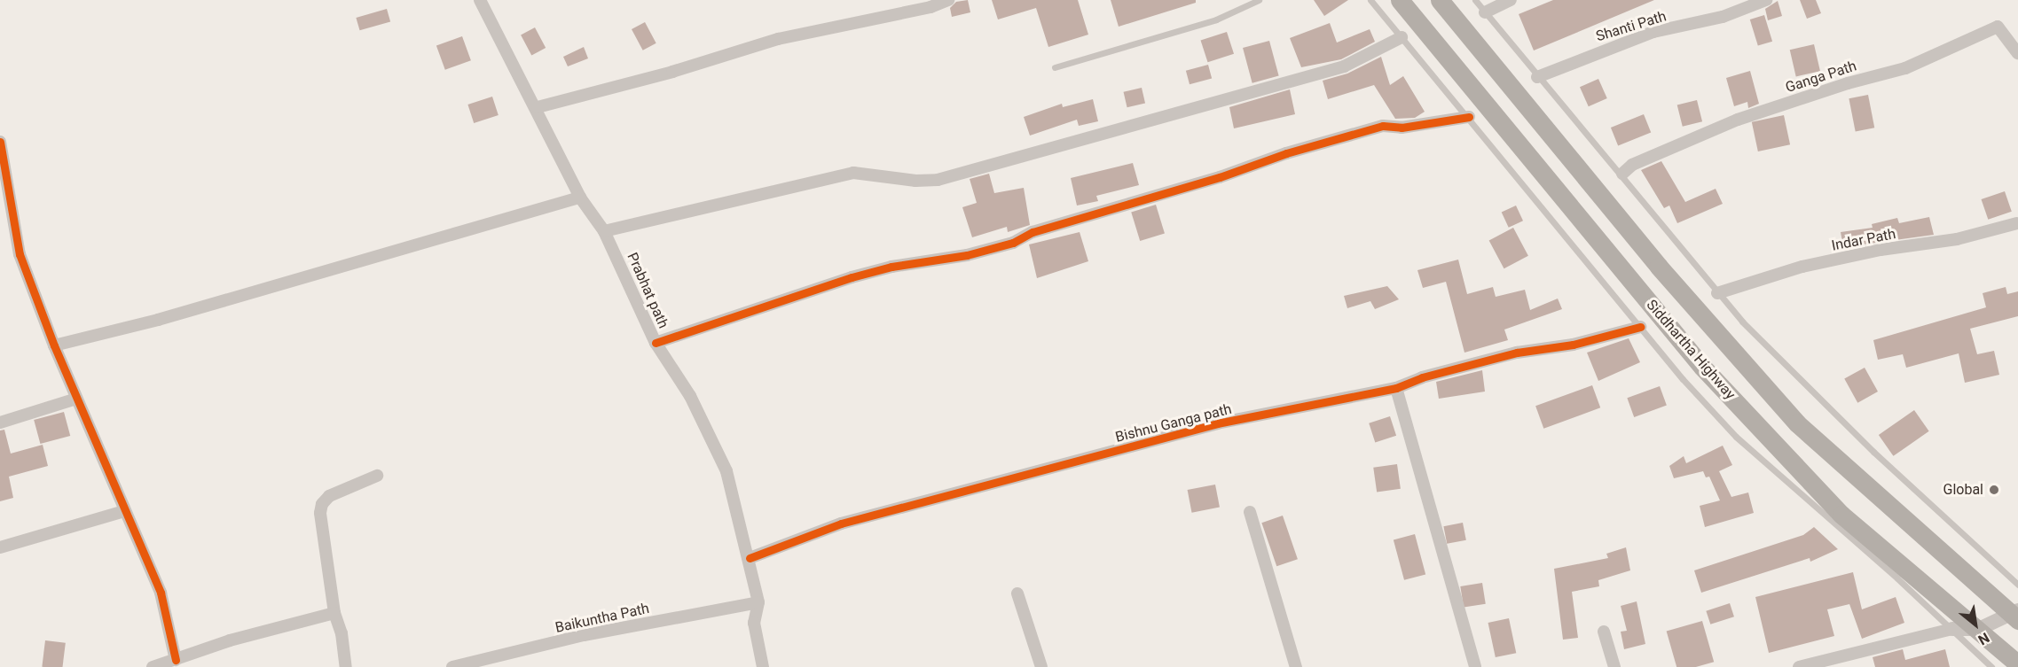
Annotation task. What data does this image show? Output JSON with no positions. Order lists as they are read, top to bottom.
{
  "streets": {
    "highway": ["Siddhartha Highway"],
    "street": [
      "Shanti Path",
      "Ganga Path",
      "Indar Path",
      "Prabhat path",
      "Bishnu Ganga path",
      "Baikuntha Path"
    ]
  },
  "crossings": [
    ["Prabhat path", "Bishnu Ganga path"],
    ["Prabhat path", "Baikuntha Path"]
  ],
  "places": ["Global"],
  "north": "bottom right"
}
